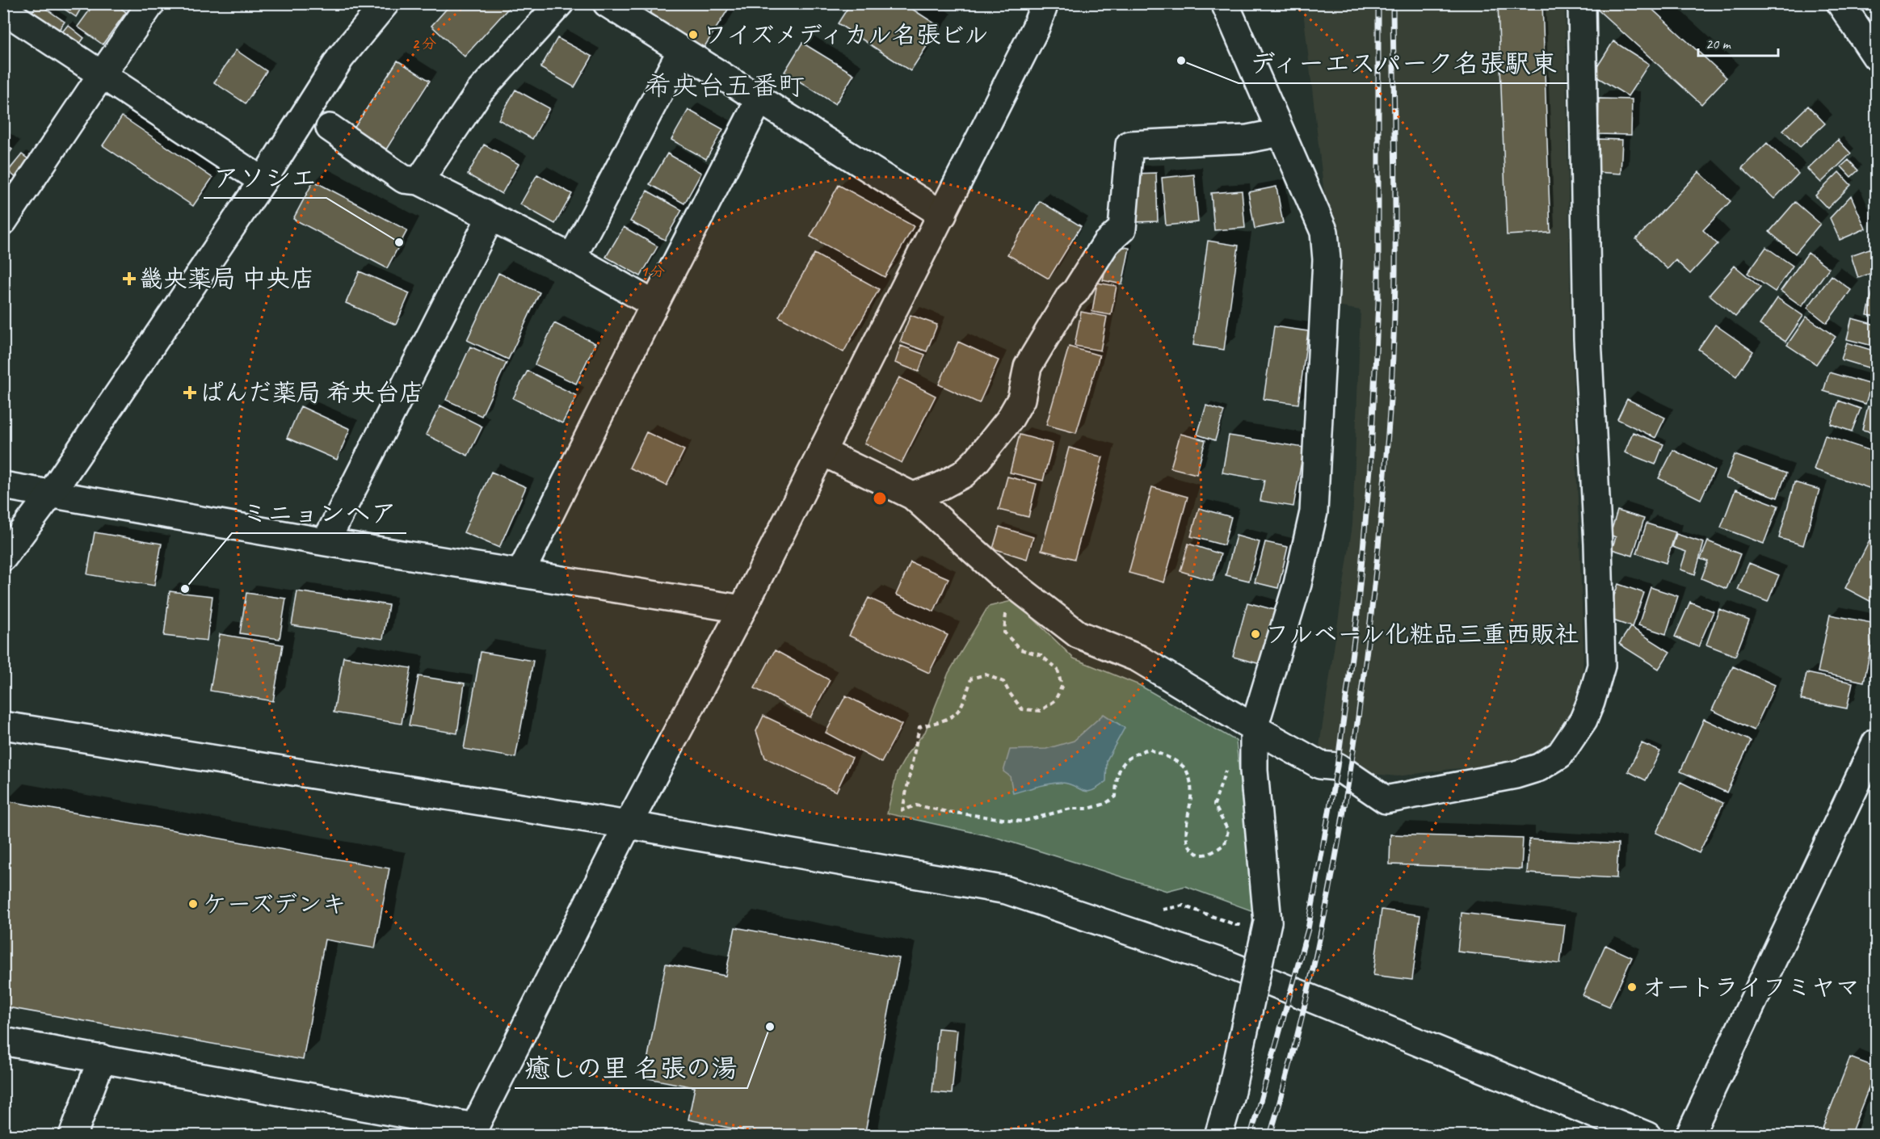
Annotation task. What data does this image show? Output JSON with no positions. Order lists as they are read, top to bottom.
{
  "districts": ["希央台五番町"],
  "places": {
    "other": [
      "ワイズメディカル名張ビル",
      "ディーエスパーク名張駅東",
      "アソシエ",
      "ミニョンヘア",
      "フルベール化粧品三重西販社",
      "ケーズデンキ",
      "オートライフミヤマ",
      "癒しの里 名張の湯"
    ],
    "health": ["畿央薬局 中央店", "ぱんだ薬局 希央台店"]
  },
  "scale_bar": "20 m",
  "rings": ["2 分", "1 分"]
}
